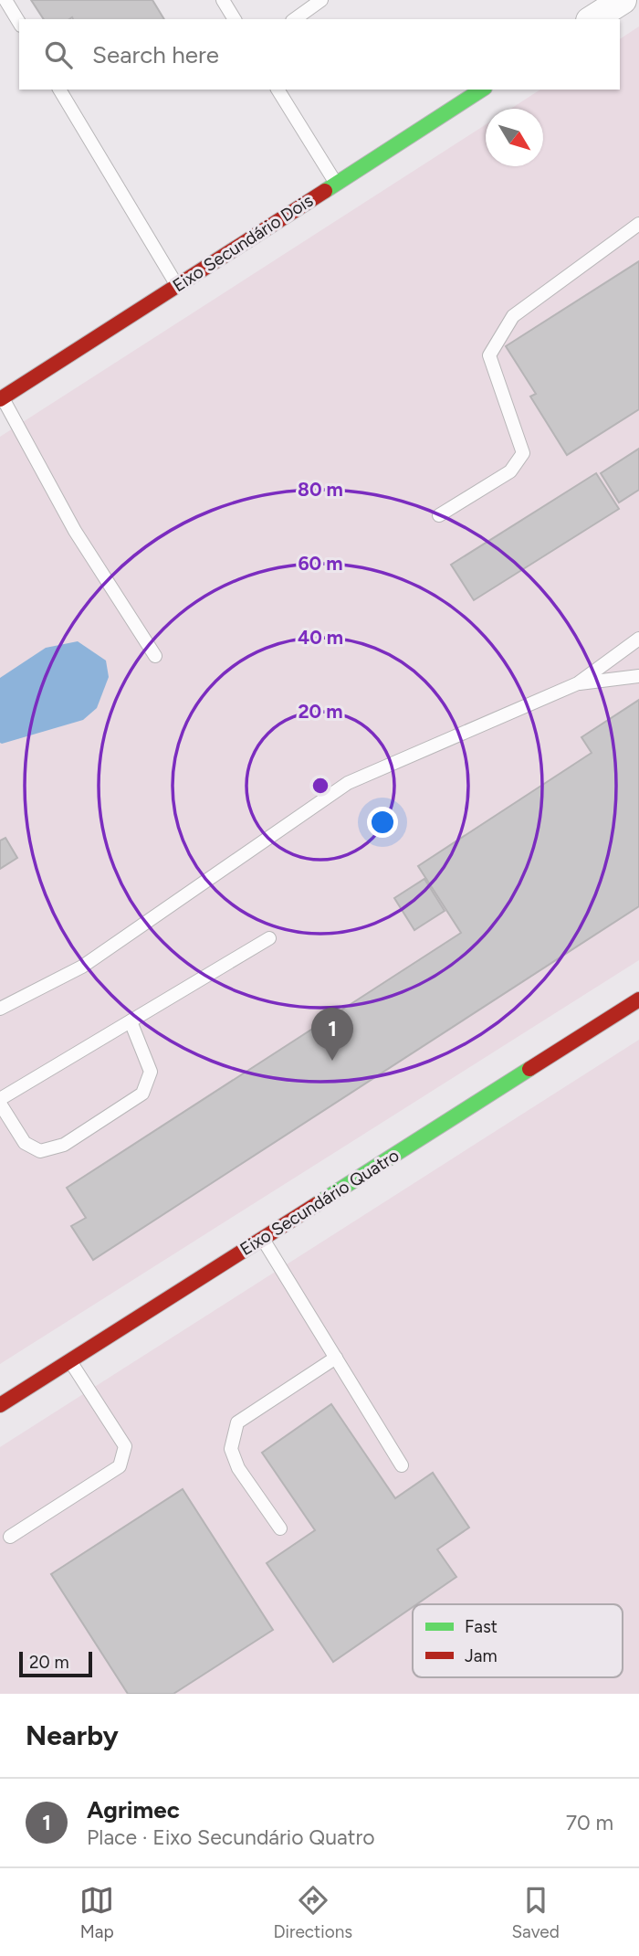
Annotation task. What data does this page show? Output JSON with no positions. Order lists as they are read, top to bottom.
{
  "streets": {
    "street": ["Eixo Secundário Dois", "Eixo Secundário Quatro"]
  },
  "legend": ["Fast", "Jam"],
  "scale_bar": "20 m",
  "north": "bottom right",
  "page": {
    "search": "Search here",
    "pins": "1",
    "scale": "20 m",
    "heading": "Nearby",
    "list": [
      {
        "mark": "1",
        "name": "Agrimec",
        "note": "Place · Eixo Secundário Quatro",
        "value": "70 m"
      }
    ],
    "nav": ["Map", "Directions", "Saved"]
  },
  "rings": [
    "80 m",
    "60 m",
    "40 m",
    "20 m"
  ]
}
